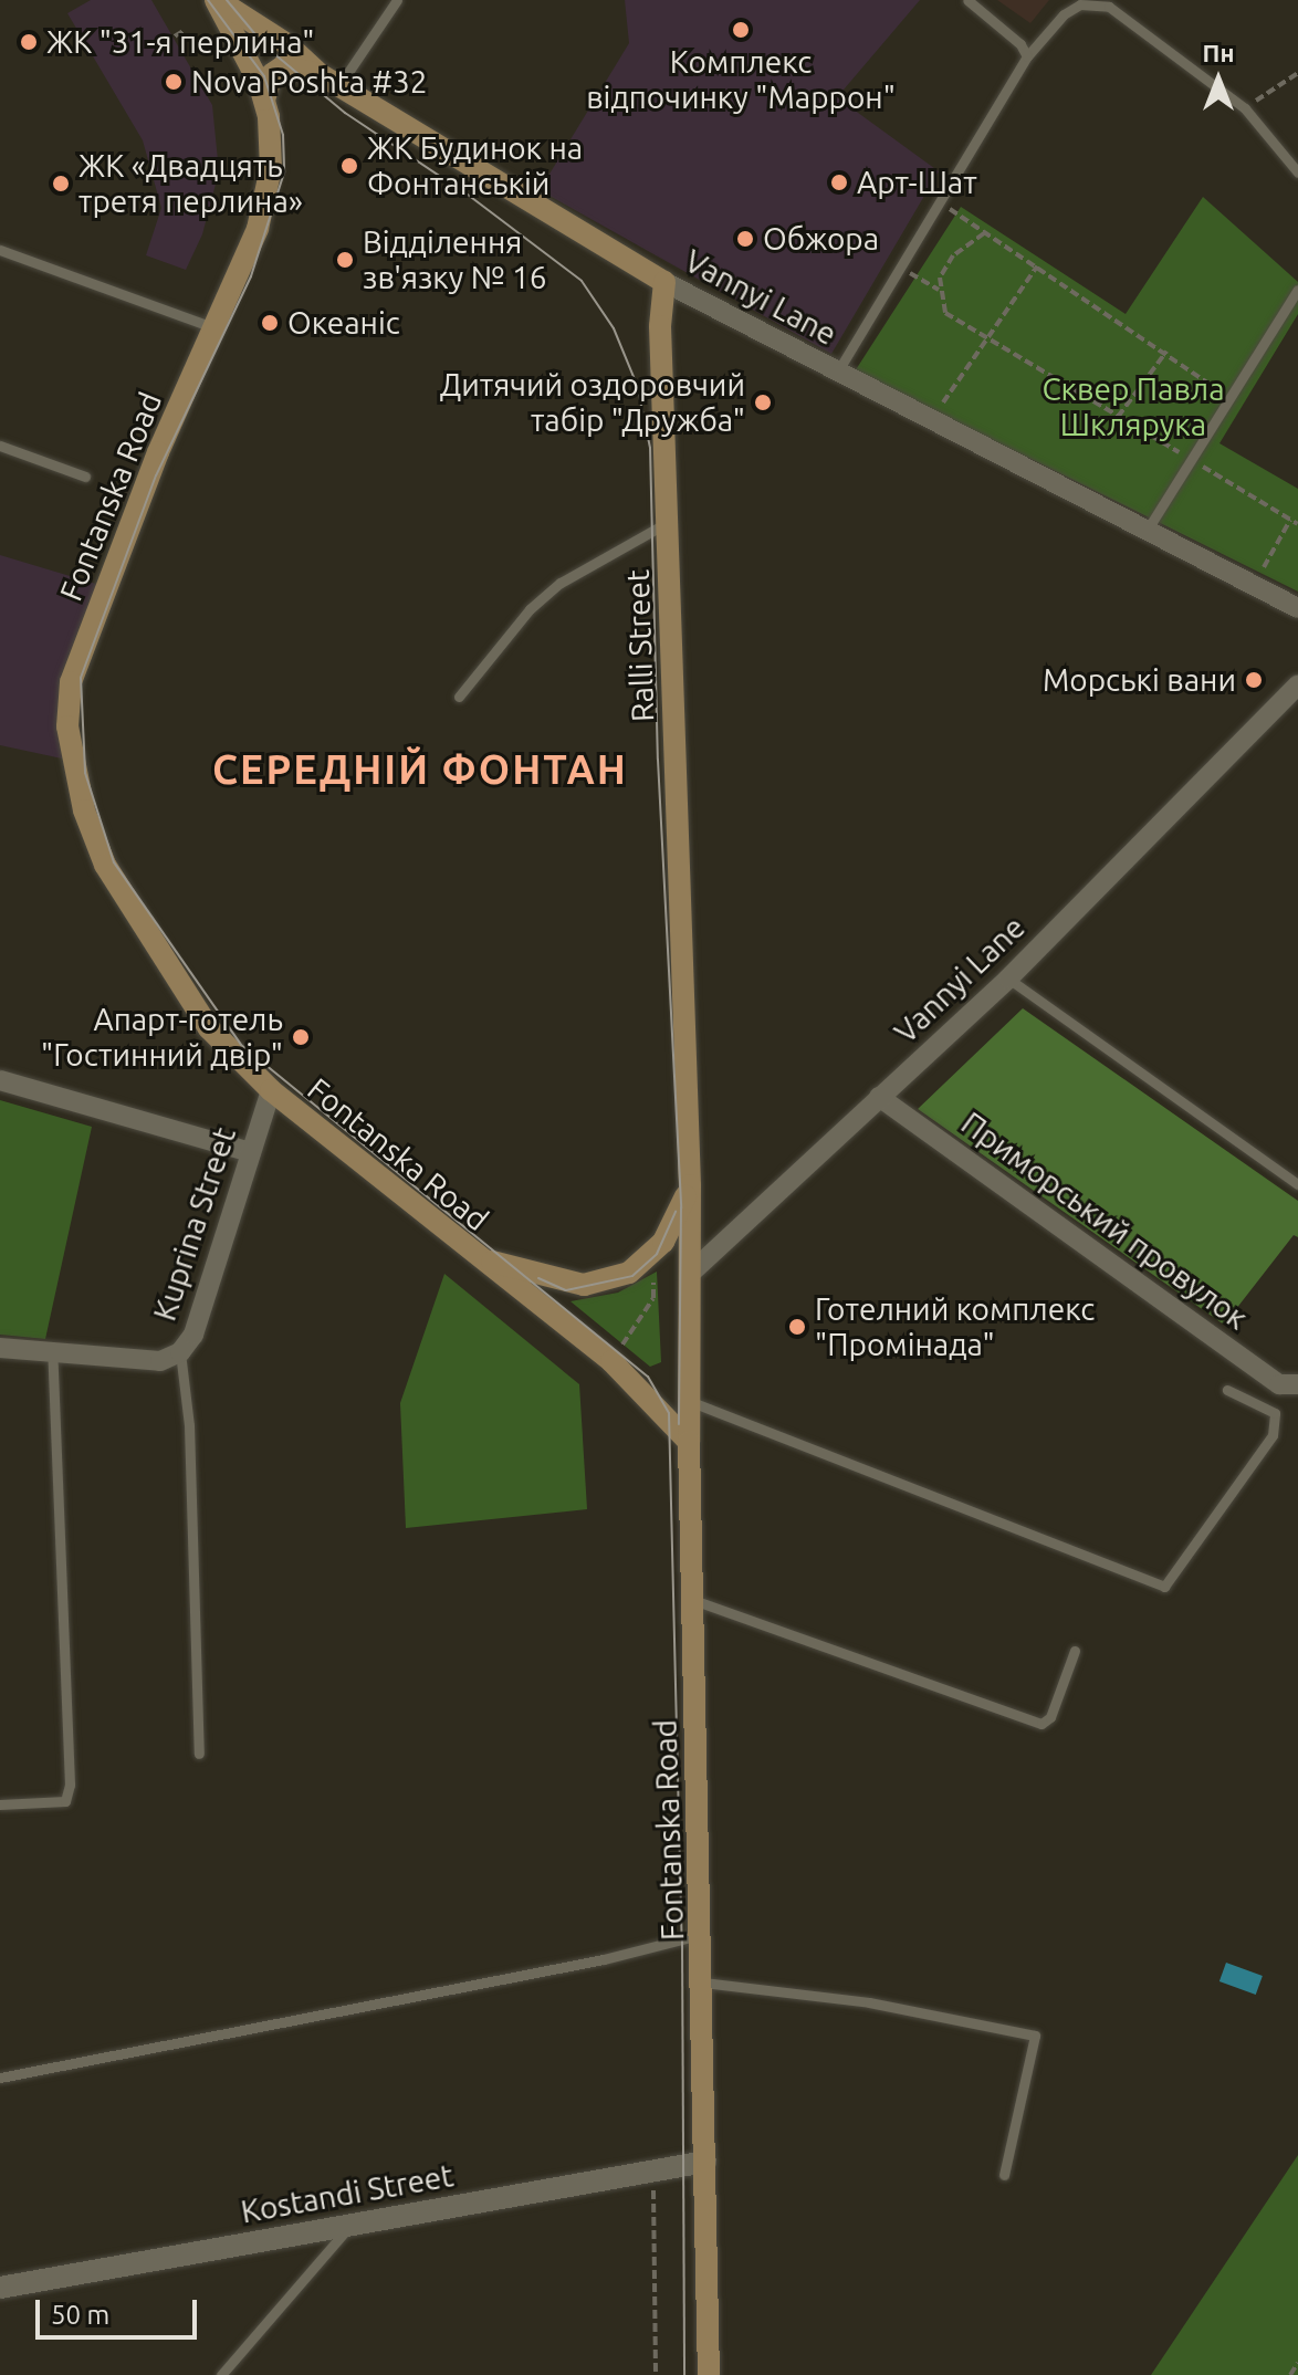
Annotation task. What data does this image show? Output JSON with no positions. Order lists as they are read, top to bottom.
{
  "streets": {
    "main road": ["Vannyi Lane", "Fontanska Road", "Ralli Street"],
    "street": ["Приморський провулок", "Kuprina Street", "Kostandi Street"]
  },
  "crossings": [
    ["Vannyi Lane", "Fontanska Road"],
    ["Vannyi Lane", "Ralli Street"],
    ["Vannyi Lane", "Приморський провулок"],
    ["Fontanska Road", "Ralli Street"],
    ["Fontanska Road", "Kuprina Street"],
    ["Fontanska Road", "Kostandi Street"]
  ],
  "districts": ["СЕРЕДНІЙ ФОНТАН"],
  "parks": ["Сквер Павла Шклярука"],
  "places": [
    "Комплекс відпочинку \"Маррон\"",
    "ЖК \"31-я перлина\"",
    "Nova Poshta #32",
    "ЖК Будинок на Фонтанській",
    "Арт-Шат",
    "ЖК «Двадцять третя перлина»",
    "Обжора",
    "Відділення зв'язку № 16",
    "Океаніс",
    "Дитячий оздоровчий табір \"Дружба\"",
    "Морські вани",
    "Апарт-готель \"Гостинний двір\"",
    "Готелний комплекс \"Промінада\""
  ],
  "scale_bar": "50 m",
  "north": "top"
}
